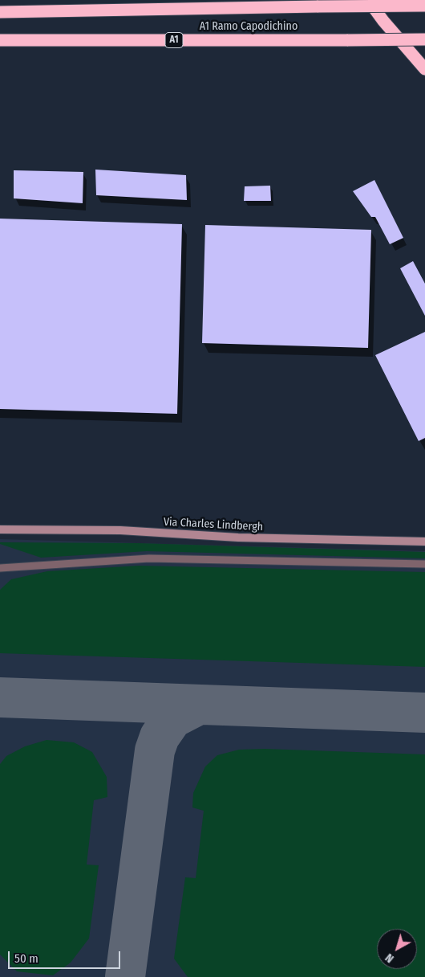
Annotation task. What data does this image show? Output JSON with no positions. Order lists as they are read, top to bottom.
{
  "streets": {
    "highway": ["A1 Ramo Capodichino", "A1"],
    "street": ["Via Charles Lindbergh"]
  },
  "scale_bar": "50 m",
  "north": "bottom left"
}
